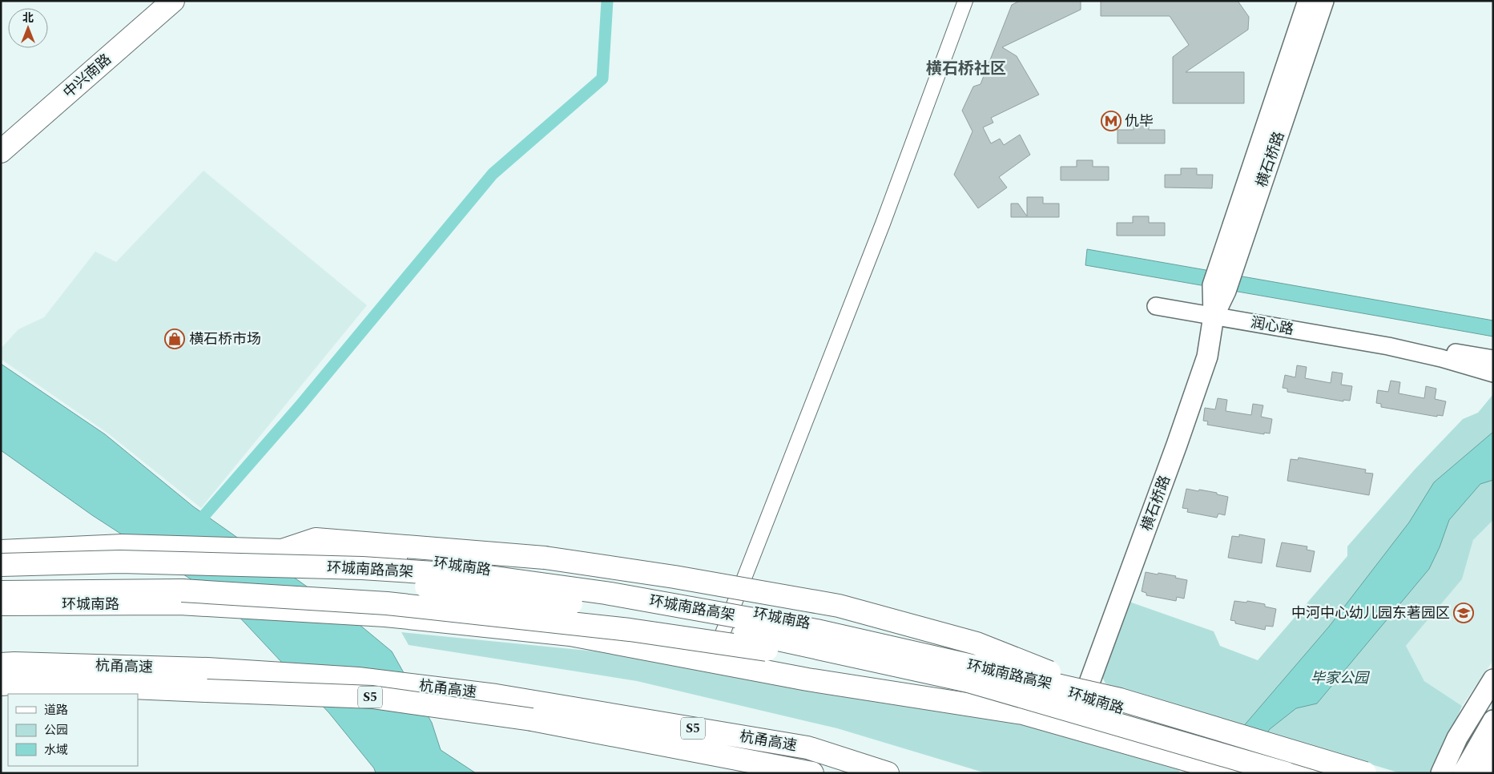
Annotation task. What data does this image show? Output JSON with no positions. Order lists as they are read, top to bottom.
{
  "streets": {
    "main road": [
      "中兴南路",
      "横石桥路",
      "环城南路",
      "环城南路高架",
      "杭甬高速",
      "S5"
    ],
    "street": ["润心路"]
  },
  "crossings": [
    ["横石桥路", "润心路"]
  ],
  "districts": ["横石桥社区"],
  "parks": ["毕家公园"],
  "places": {
    "metro station": ["仇毕"],
    "shop": ["横石桥市场"],
    "school or university": ["中河中心幼儿园东著园区"]
  },
  "legend": ["道路", "公园", "水域"],
  "north": "top"
}
